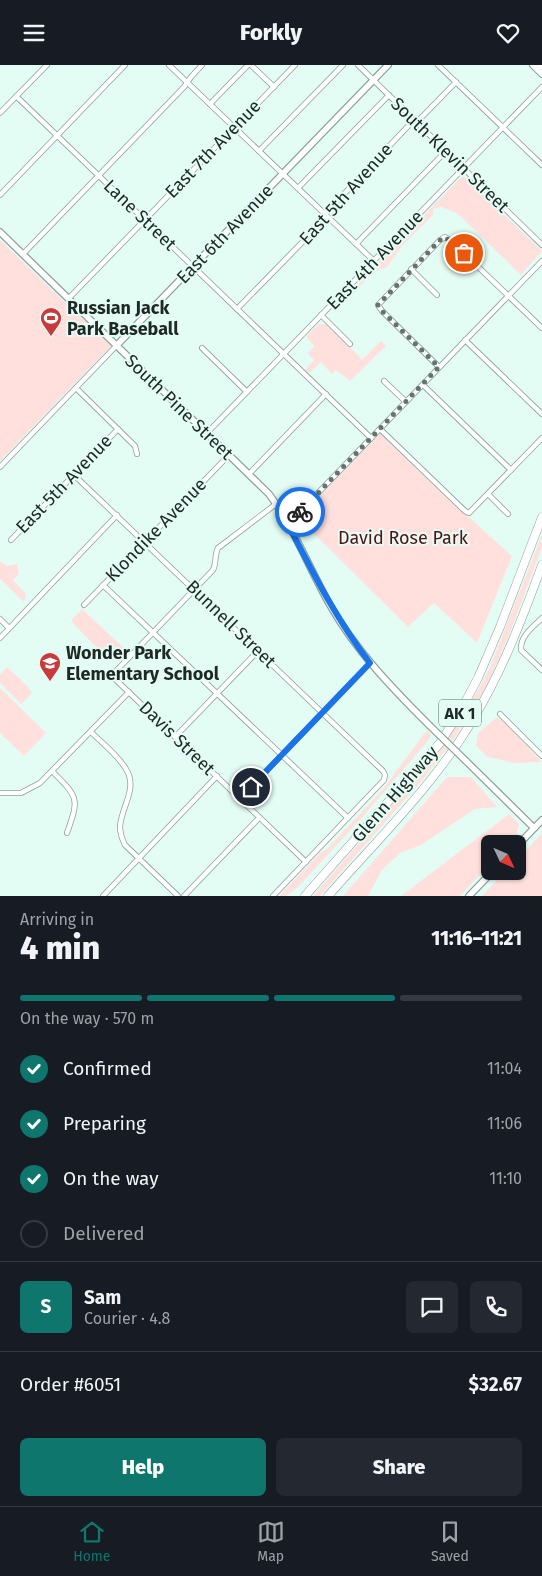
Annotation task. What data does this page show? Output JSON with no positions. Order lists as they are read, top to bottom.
{
  "streets": {
    "highway": ["AK 1", "Glenn Highway"],
    "street": [
      "East 7th Avenue",
      "South Klevin Street",
      "East 5th Avenue",
      "Lane Street",
      "East 6th Avenue",
      "East 4th Avenue",
      "South Pine Street",
      "Klondike Avenue",
      "Bunnell Street",
      "Davis Street"
    ]
  },
  "crossings": [
    ["East 7th Avenue", "Lane Street"],
    ["East 7th Avenue", "South Pine Street"],
    ["South Klevin Street", "East 5th Avenue"],
    ["South Klevin Street", "East 6th Avenue"],
    ["South Klevin Street", "East 4th Avenue"],
    ["East 5th Avenue", "Lane Street"],
    ["East 5th Avenue", "Bunnell Street"],
    ["Lane Street", "East 6th Avenue"],
    ["Lane Street", "East 4th Avenue"],
    ["East 6th Avenue", "South Pine Street"],
    ["East 4th Avenue", "South Pine Street"],
    ["South Pine Street", "Klondike Avenue"],
    ["Klondike Avenue", "Bunnell Street"]
  ],
  "parks": ["David Rose Park"],
  "places": {
    "sports": ["Russian Jack Park Baseball"],
    "school or university": ["Wonder Park Elementary School"]
  },
  "north": "bottom right",
  "page": {
    "header": "Forkly",
    "heading": ["4 min", "Arriving in", "11:16–11:21"],
    "panel": [
      "Sam",
      "Courier · 4.8",
      "Order #6051",
      "$32.67"
    ],
    "bar": "On the way · 570 m",
    "list": [
      ["Confirmed", "11:04"],
      ["Preparing", "11:06"],
      ["On the way", "11:10"],
      "Delivered"
    ],
    "round": "S",
    "buttons": ["Help", "Share"],
    "tabs": ["Home", "Map", "Saved"]
  }
}
